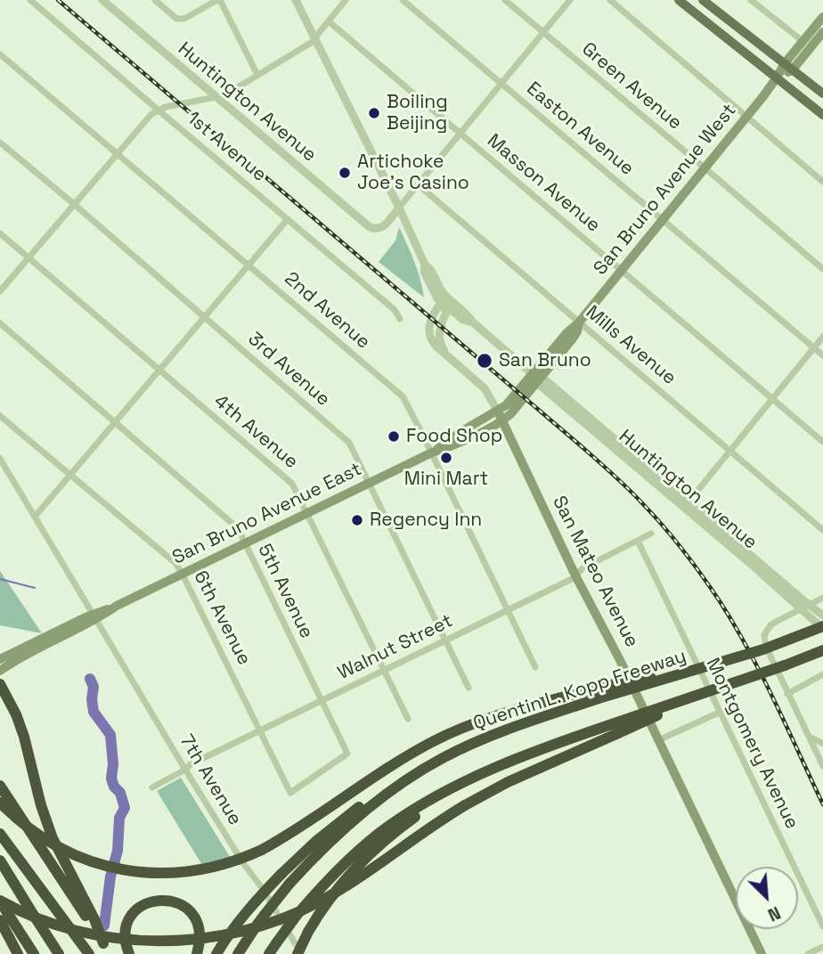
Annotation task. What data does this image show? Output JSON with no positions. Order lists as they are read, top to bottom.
{
  "streets": {
    "highway": ["Quentin L. Kopp Freeway"],
    "main road": ["San Bruno Avenue West", "San Bruno Avenue East", "San Mateo Avenue"],
    "street": [
      "Green Avenue",
      "Huntington Avenue",
      "Easton Avenue",
      "1st Avenue",
      "Masson Avenue",
      "2nd Avenue",
      "Mills Avenue",
      "3rd Avenue",
      "4th Avenue",
      "5th Avenue",
      "6th Avenue",
      "Walnut Street",
      "Montgomery Avenue",
      "7th Avenue"
    ]
  },
  "crossings": [
    ["Green Avenue", "San Bruno Avenue West"],
    ["Huntington Avenue", "San Bruno Avenue West"],
    ["Huntington Avenue", "San Mateo Avenue"],
    ["Easton Avenue", "San Bruno Avenue West"],
    ["Masson Avenue", "San Bruno Avenue West"],
    ["San Bruno Avenue West", "Mills Avenue"],
    ["San Bruno Avenue West", "San Bruno Avenue East"],
    ["San Bruno Avenue West", "San Mateo Avenue"],
    ["2nd Avenue", "San Bruno Avenue East"],
    ["2nd Avenue", "Walnut Street"],
    ["3rd Avenue", "San Bruno Avenue East"],
    ["3rd Avenue", "Walnut Street"],
    ["4th Avenue", "San Bruno Avenue East"],
    ["4th Avenue", "Walnut Street"],
    ["San Bruno Avenue East", "San Mateo Avenue"],
    ["San Bruno Avenue East", "5th Avenue"],
    ["San Bruno Avenue East", "6th Avenue"],
    ["San Bruno Avenue East", "7th Avenue"],
    ["San Mateo Avenue", "Walnut Street"],
    ["5th Avenue", "6th Avenue"],
    ["5th Avenue", "Walnut Street"],
    ["6th Avenue", "Walnut Street"],
    ["Walnut Street", "Montgomery Avenue"],
    ["Walnut Street", "7th Avenue"]
  ],
  "places": [
    "Boiling Beijing",
    "Artichoke Joe's Casino",
    "San Bruno",
    "Food Shop",
    "Mini Mart",
    "Regency Inn"
  ],
  "north": "bottom right"
}
